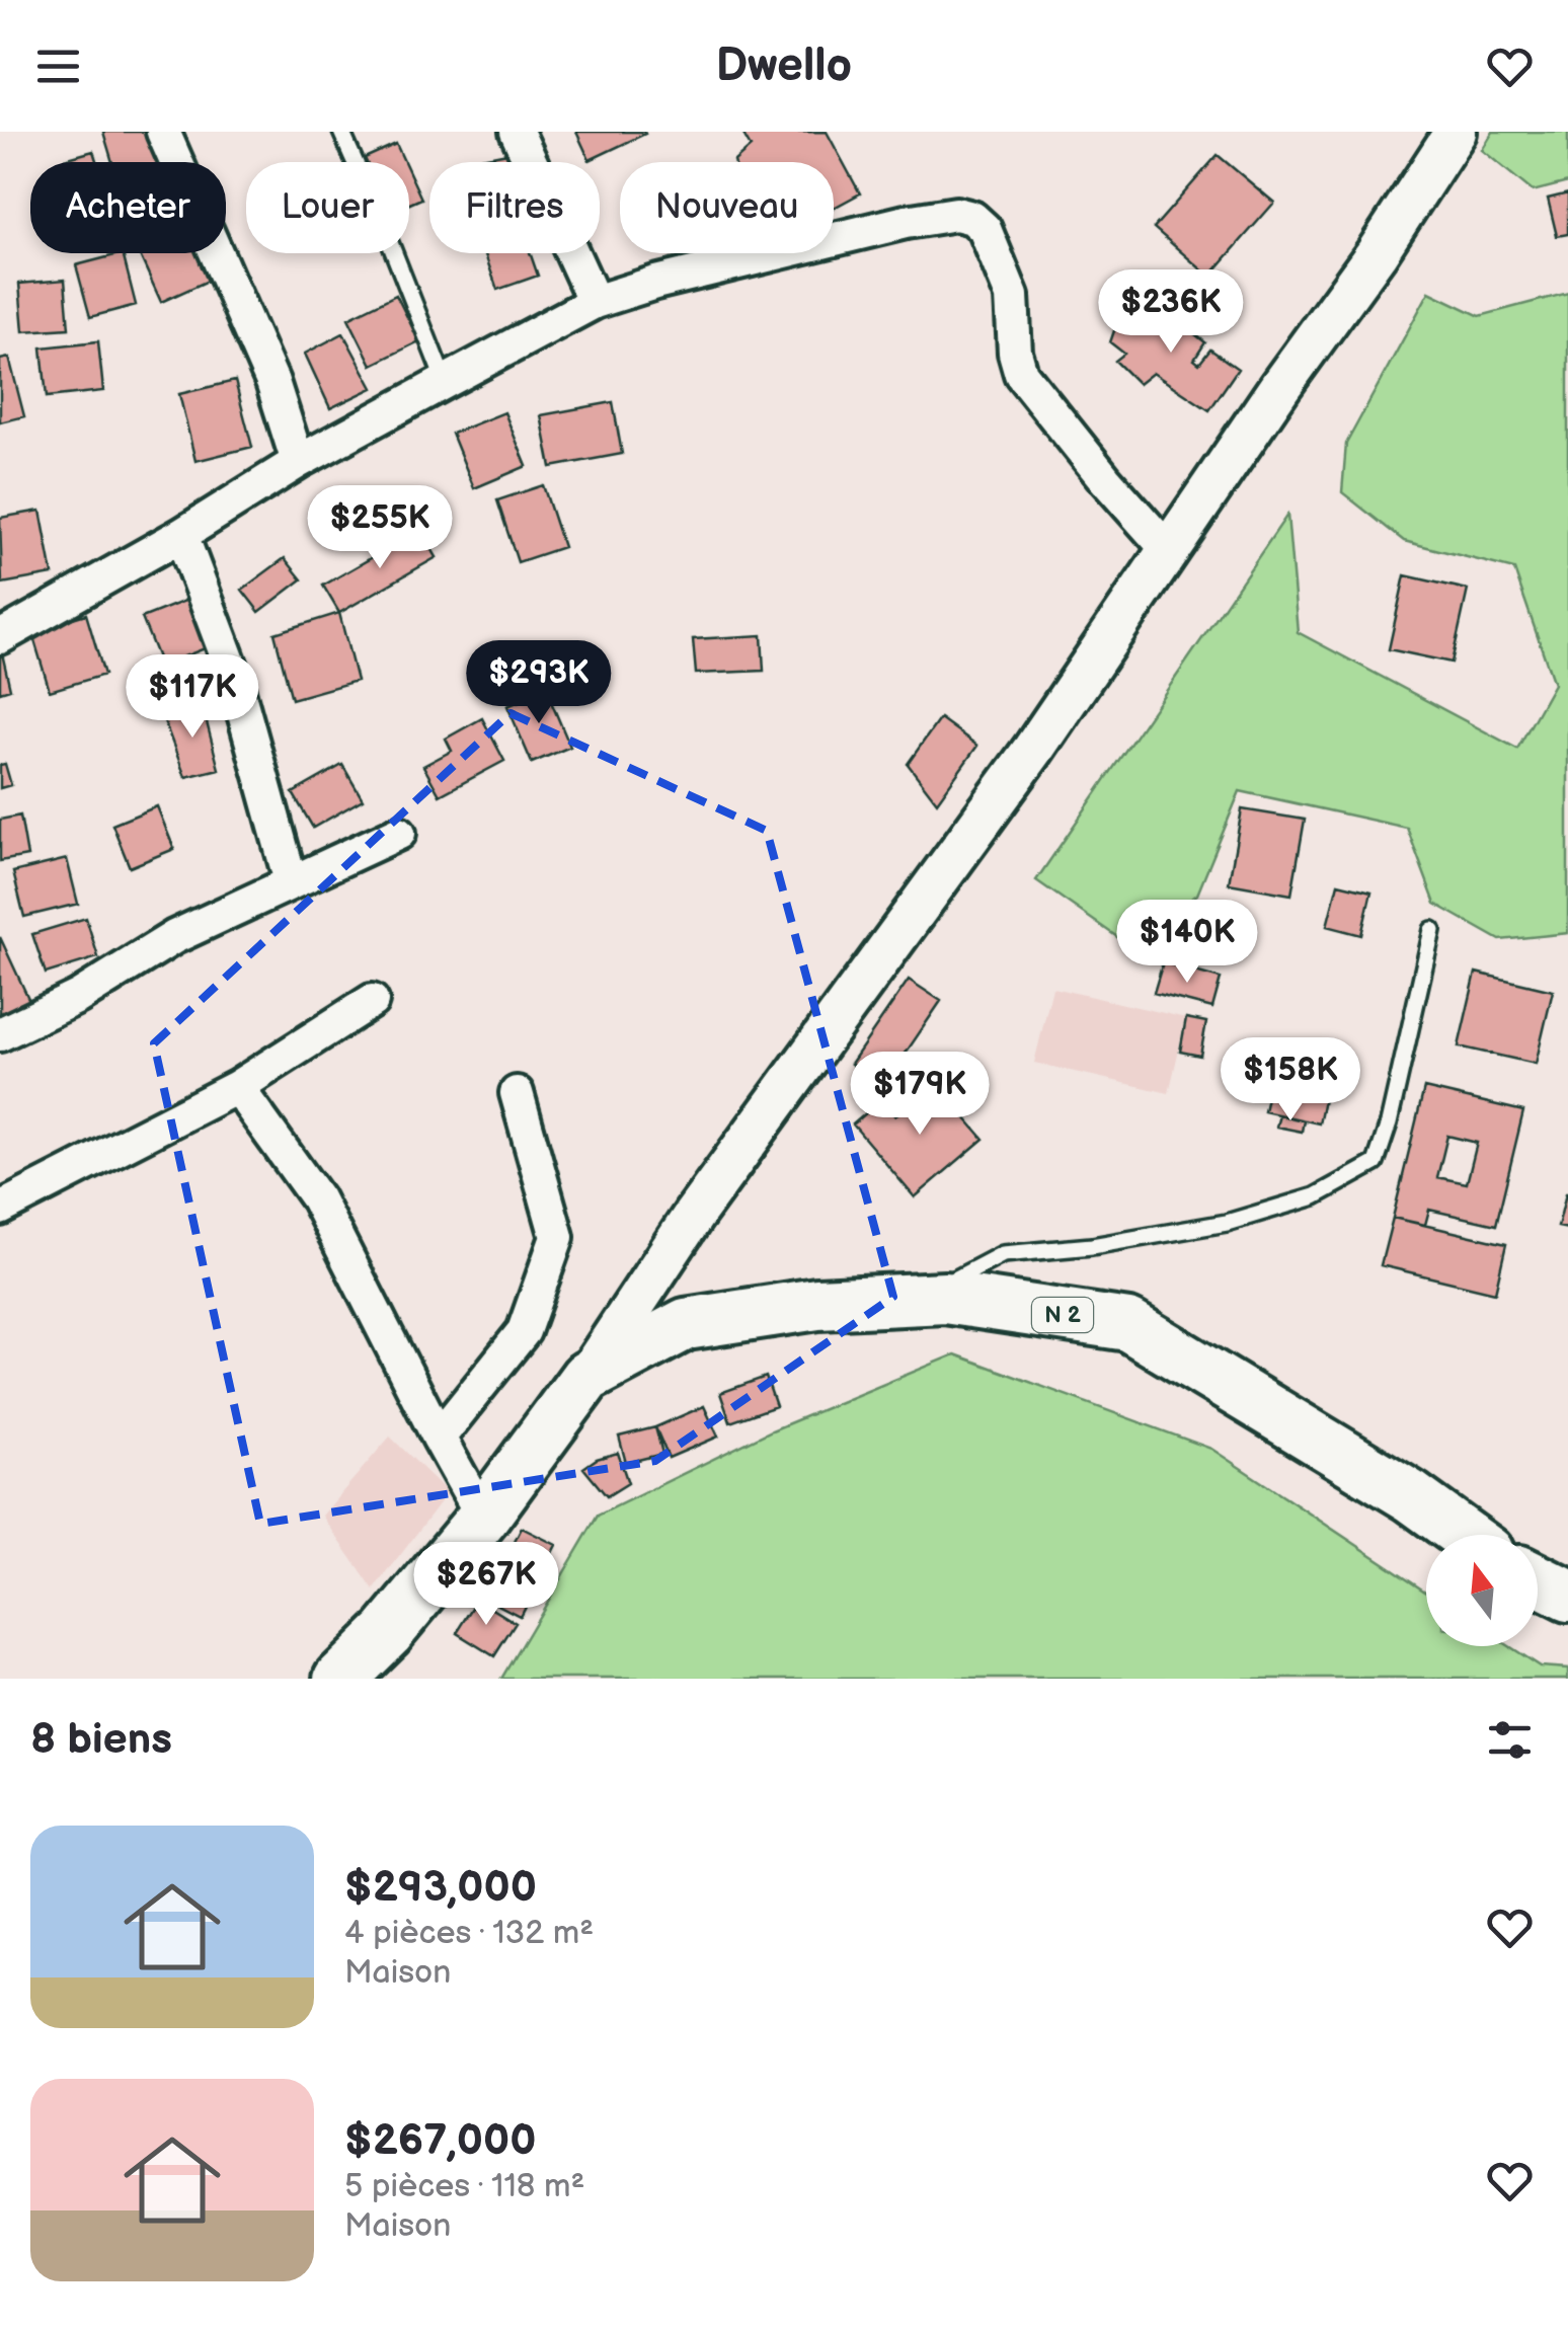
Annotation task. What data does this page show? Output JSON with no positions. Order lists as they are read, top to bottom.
{
  "streets": {
    "main road": ["N 2"]
  },
  "north": "top",
  "page": {
    "header": "Dwello",
    "chip": [
      "Acheter",
      "Louer",
      "Filtres",
      "Nouveau"
    ],
    "price": [
      "$236K",
      "$255K",
      "$293K",
      "$117K",
      "$140K",
      "$158K",
      "$179K",
      "$267K"
    ],
    "heading": "8 biens",
    "list": [
      {
        "name": "$293,000",
        "note": "4 pièces · 132 m² · Maison"
      },
      {
        "name": "$267,000",
        "note": "5 pièces · 118 m² · Maison"
      }
    ]
  }
}
